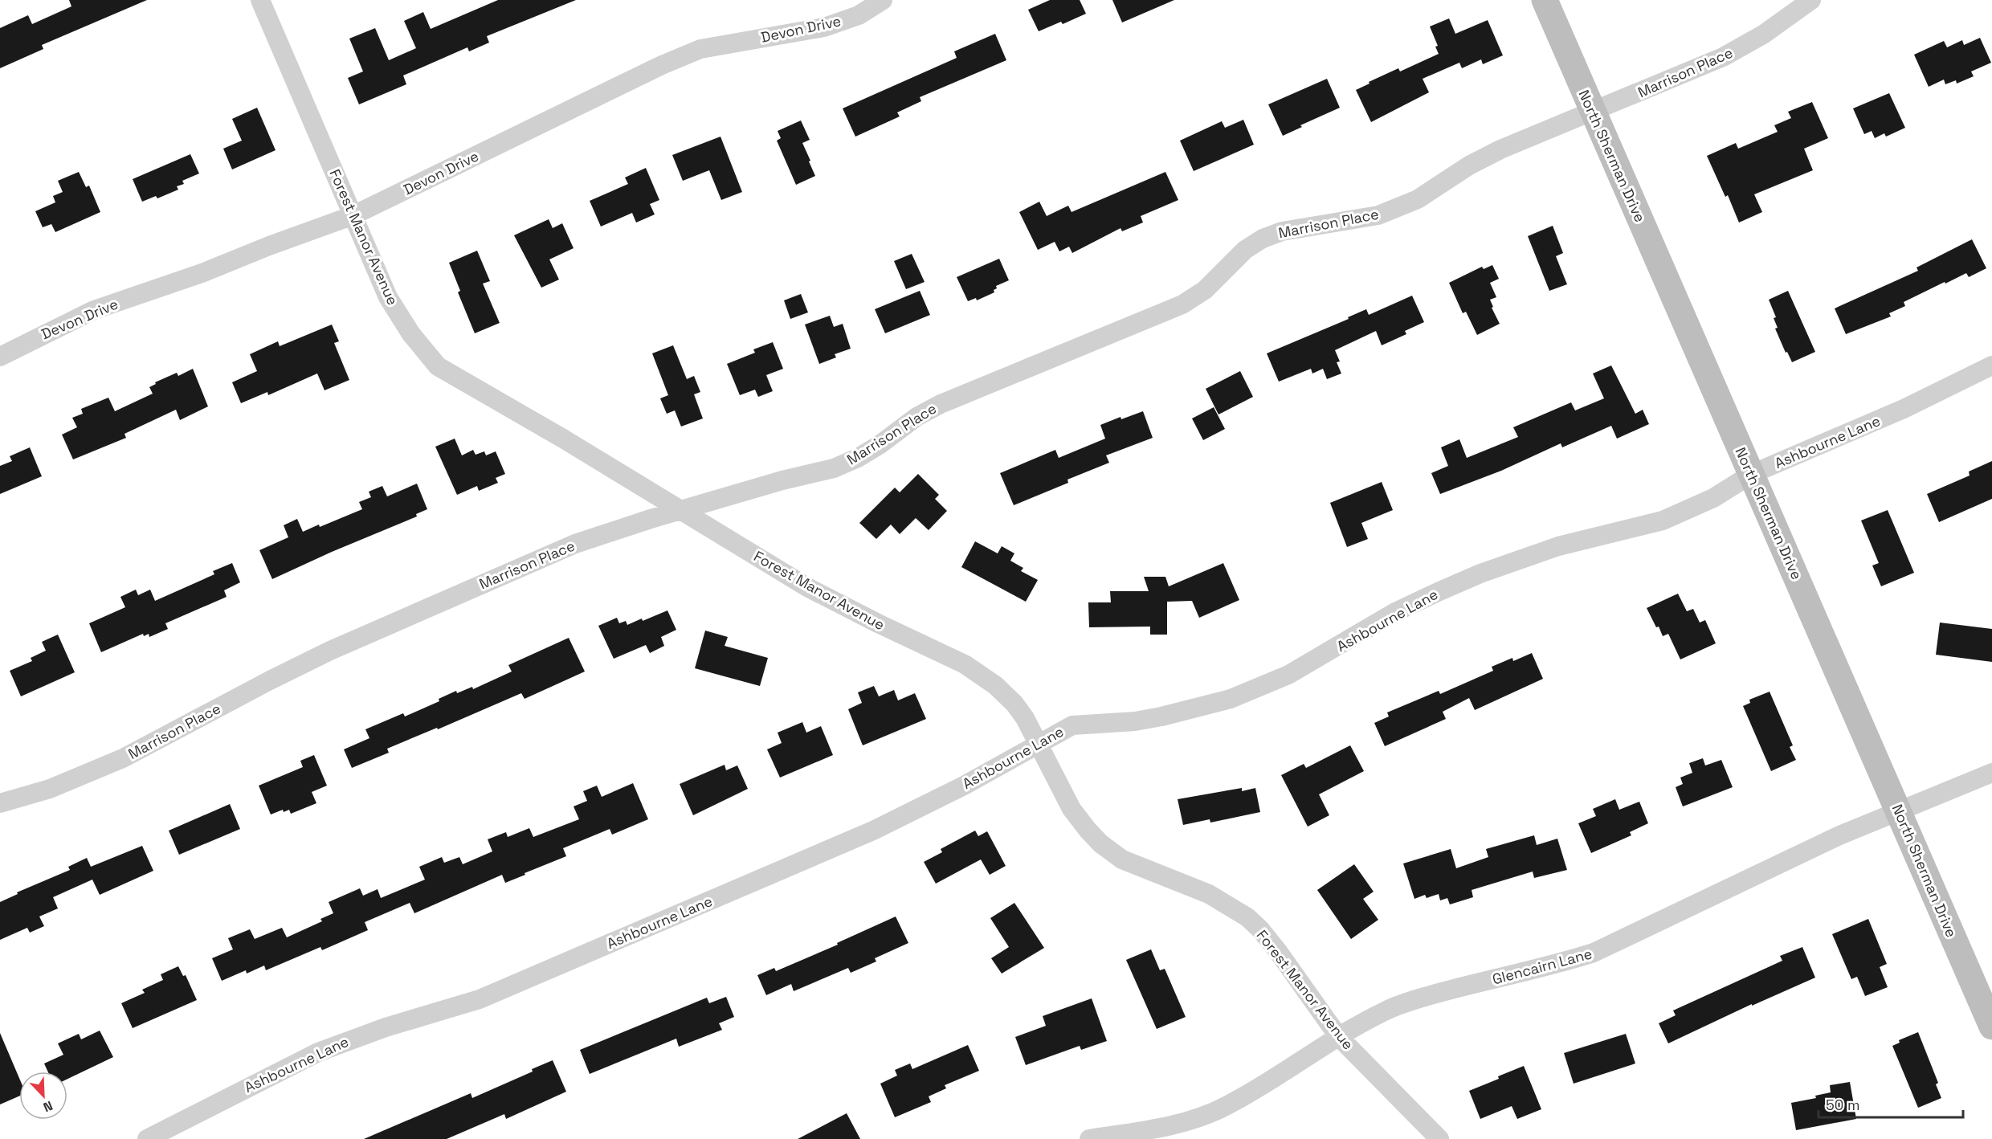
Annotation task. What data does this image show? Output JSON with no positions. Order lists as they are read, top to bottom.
{
  "streets": {
    "main road": ["North Sherman Drive"],
    "street": [
      "Devon Drive",
      "Marrison Place",
      "Forest Manor Avenue",
      "Ashbourne Lane",
      "Glencairn Lane"
    ]
  },
  "crossings": [
    ["Devon Drive", "Forest Manor Avenue"],
    ["Marrison Place", "North Sherman Drive"],
    ["Marrison Place", "Forest Manor Avenue"],
    ["North Sherman Drive", "Ashbourne Lane"],
    ["North Sherman Drive", "Glencairn Lane"],
    ["Forest Manor Avenue", "Ashbourne Lane"],
    ["Forest Manor Avenue", "Glencairn Lane"]
  ],
  "scale_bar": "50 m",
  "north": "bottom right"
}
